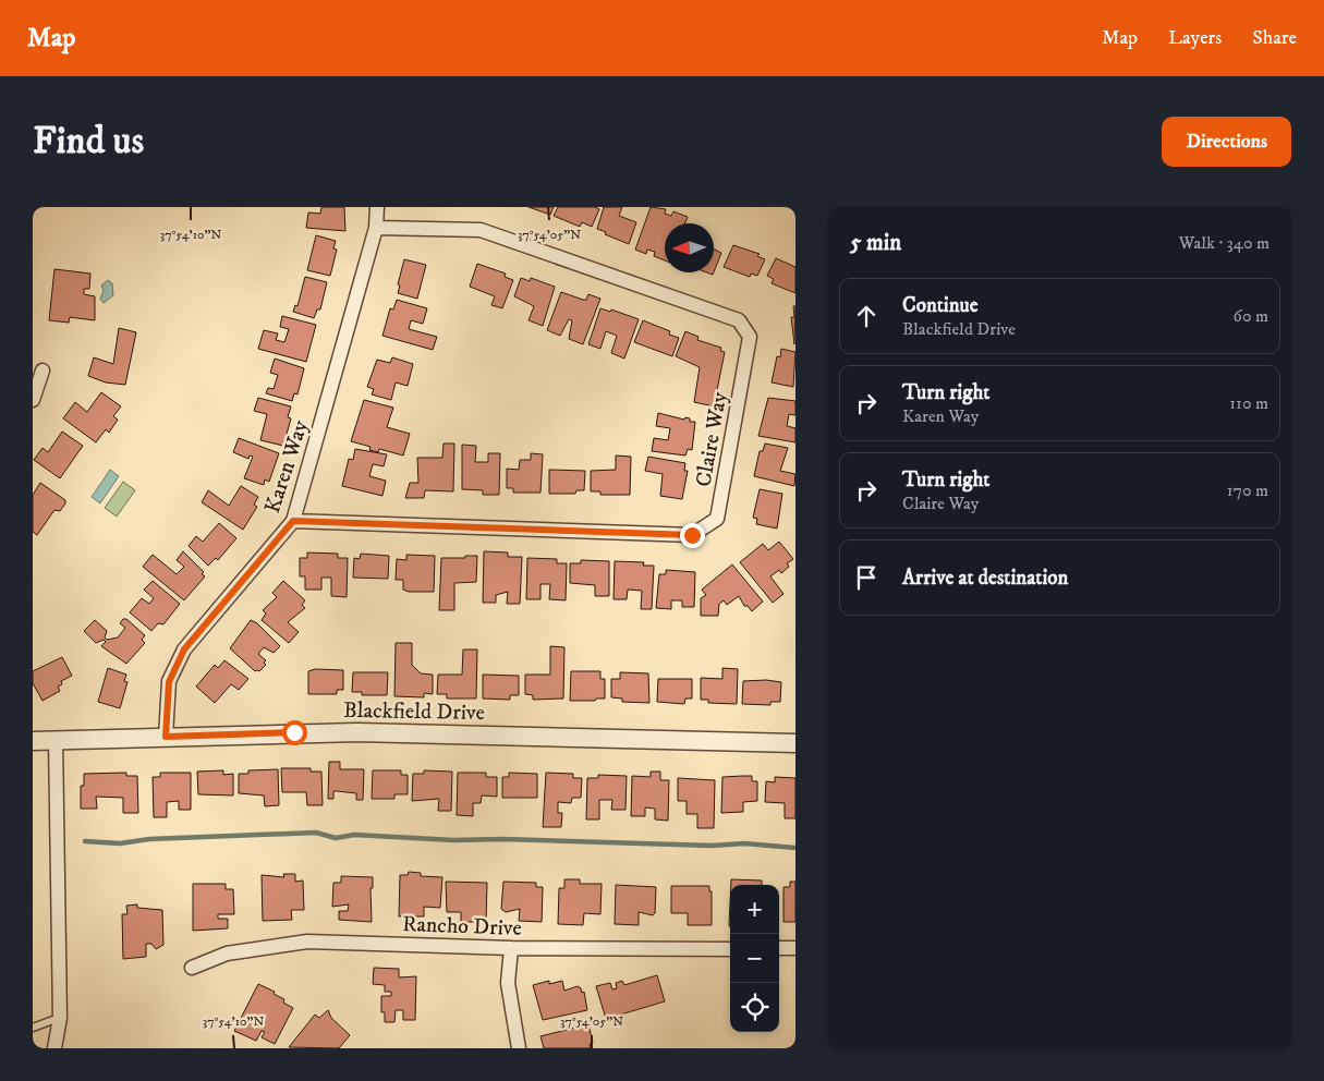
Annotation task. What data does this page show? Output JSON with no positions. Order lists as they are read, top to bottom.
{
  "streets": {
    "street": [
      "Claire Way",
      "Karen Way",
      "Blackfield Drive",
      "Rancho Drive"
    ]
  },
  "crossings": [
    ["Claire Way", "Karen Way"],
    ["Karen Way", "Blackfield Drive"]
  ],
  "north": "left",
  "page": {
    "header": "Map",
    "nav": ["Map", "Layers", "Share"],
    "buttons": "Directions",
    "title": "Find us",
    "heading": ["5 min", "Walk · 340 m"],
    "list": [
      ["Continue", "Blackfield Drive", "60 m"],
      ["Turn right", "Karen Way", "110 m"],
      ["Turn right", "Claire Way", "170 m"],
      "Arrive at destination"
    ],
    "map_buttons": ["+", "−"]
  },
  "coordinates": ["37°54'10\"N", "37°54'05\"N"]
}
